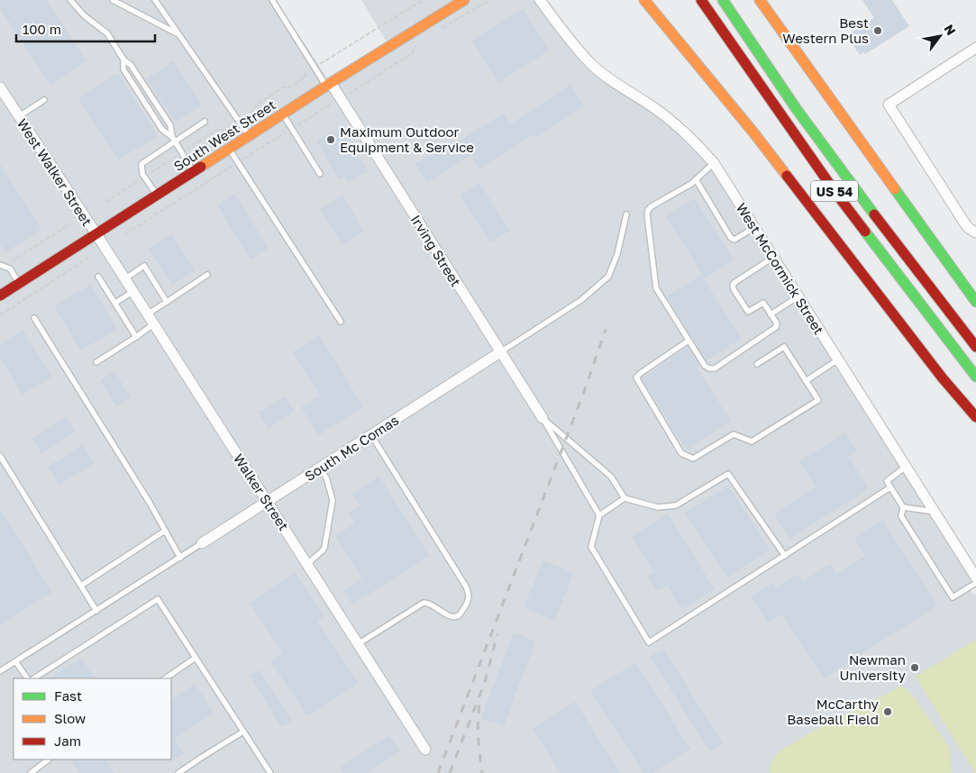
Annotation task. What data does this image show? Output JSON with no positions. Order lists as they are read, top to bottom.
{
  "streets": {
    "main road": ["South West Street", "US 54"],
    "street": [
      "West Walker Street",
      "Irving Street",
      "West McCormick Street",
      "South Mc Comas",
      "Walker Street"
    ]
  },
  "crossings": [
    ["South West Street", "West Walker Street"],
    ["South West Street", "Irving Street"],
    ["South West Street", "Walker Street"],
    ["West Walker Street", "Walker Street"],
    ["Irving Street", "South Mc Comas"],
    ["South Mc Comas", "Walker Street"]
  ],
  "places": [
    "Best Western Plus",
    "Maximum Outdoor Equipment & Service",
    "Newman University",
    "McCarthy Baseball Field"
  ],
  "legend": ["Fast", "Slow", "Jam"],
  "scale_bar": "100 m",
  "north": "top right"
}
